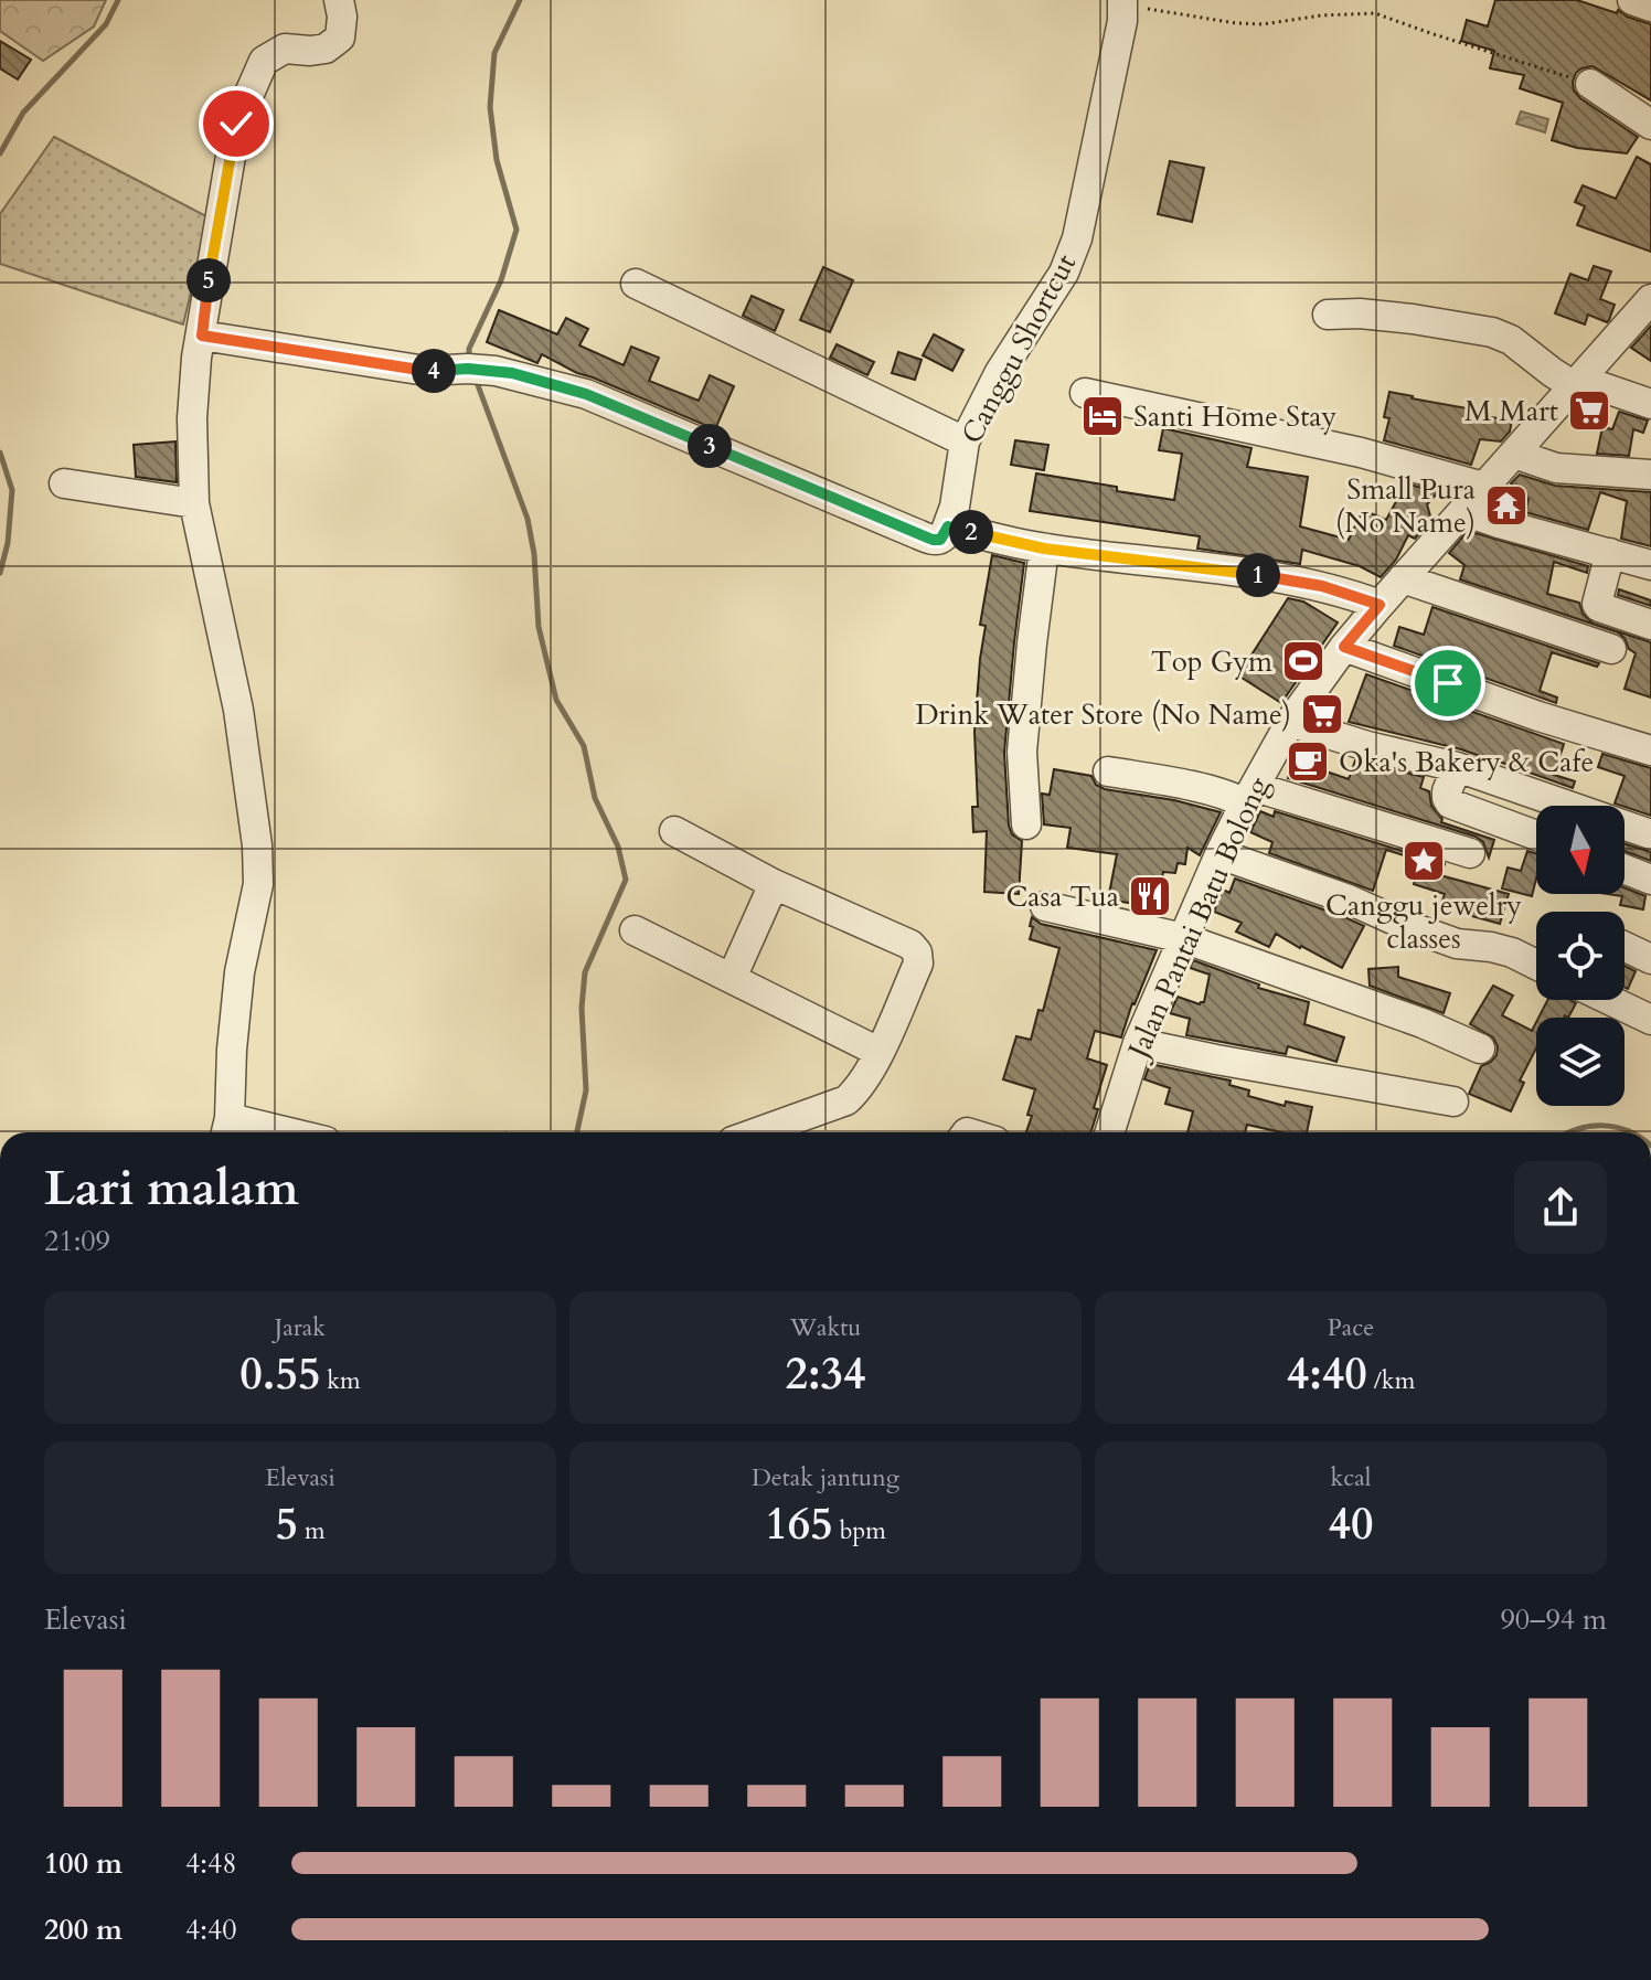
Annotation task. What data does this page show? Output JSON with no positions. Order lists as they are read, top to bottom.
{
  "streets": {
    "street": ["Canggu Shortcut", "Jalan Pantai Batu Bolong"]
  },
  "places": {
    "supermarket": ["M Mart", "Drink Water Store (No Name)"],
    "hotel": ["Santi Home Stay"],
    "temple": ["Small Pura (No Name)"],
    "sports": ["Top Gym"],
    "cafe": ["Oka's Bakery & Cafe"],
    "place": ["Canggu jewelry classes"],
    "restaurant": ["Casa Tua"]
  },
  "north": "bottom",
  "page": {
    "pins": [
      "5",
      "4",
      "3",
      "2",
      "1"
    ],
    "heading": ["Lari malam", "21:09"],
    "stats": [
      ["Jarak", "0.55 km"],
      ["Waktu", "2:34"],
      ["Pace", "4:40 /km"],
      ["Elevasi", "5 m"],
      ["Detak jantung", "165 bpm"],
      ["kcal", "40"]
    ],
    "chart": ["Elevasi", "90–94 m"],
    "list": [
      {
        "name": "100 m",
        "note": "4:48"
      },
      {
        "name": "200 m",
        "note": "4:40"
      }
    ]
  }
}
